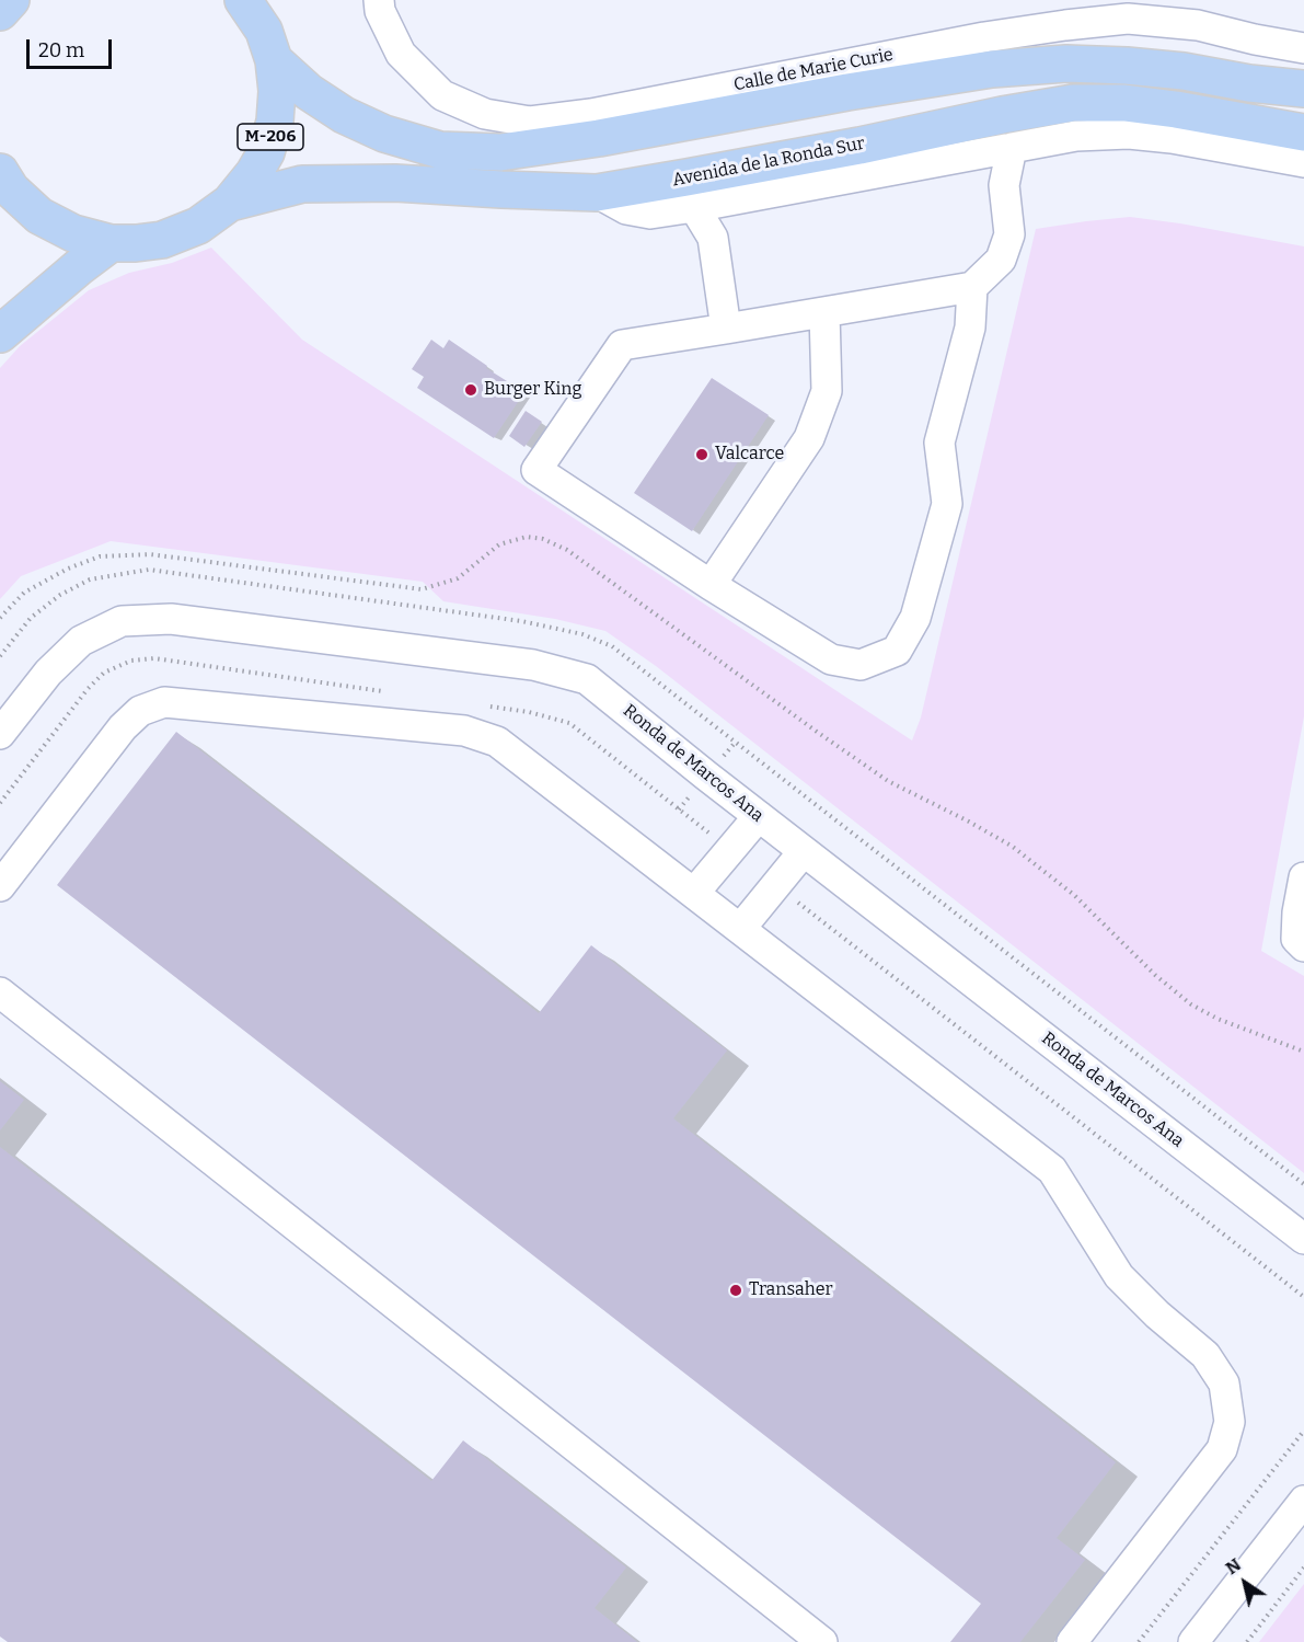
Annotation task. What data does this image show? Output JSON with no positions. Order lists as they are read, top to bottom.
{
  "streets": {
    "main road": ["M-206", "Avenida de la Ronda Sur"],
    "street": ["Calle de Marie Curie", "Ronda de Marcos Ana"]
  },
  "crossings": [
    ["M-206", "Avenida de la Ronda Sur"]
  ],
  "places": ["Burger King", "Valcarce", "Transaher"],
  "scale_bar": "20 m",
  "north": "top left"
}
